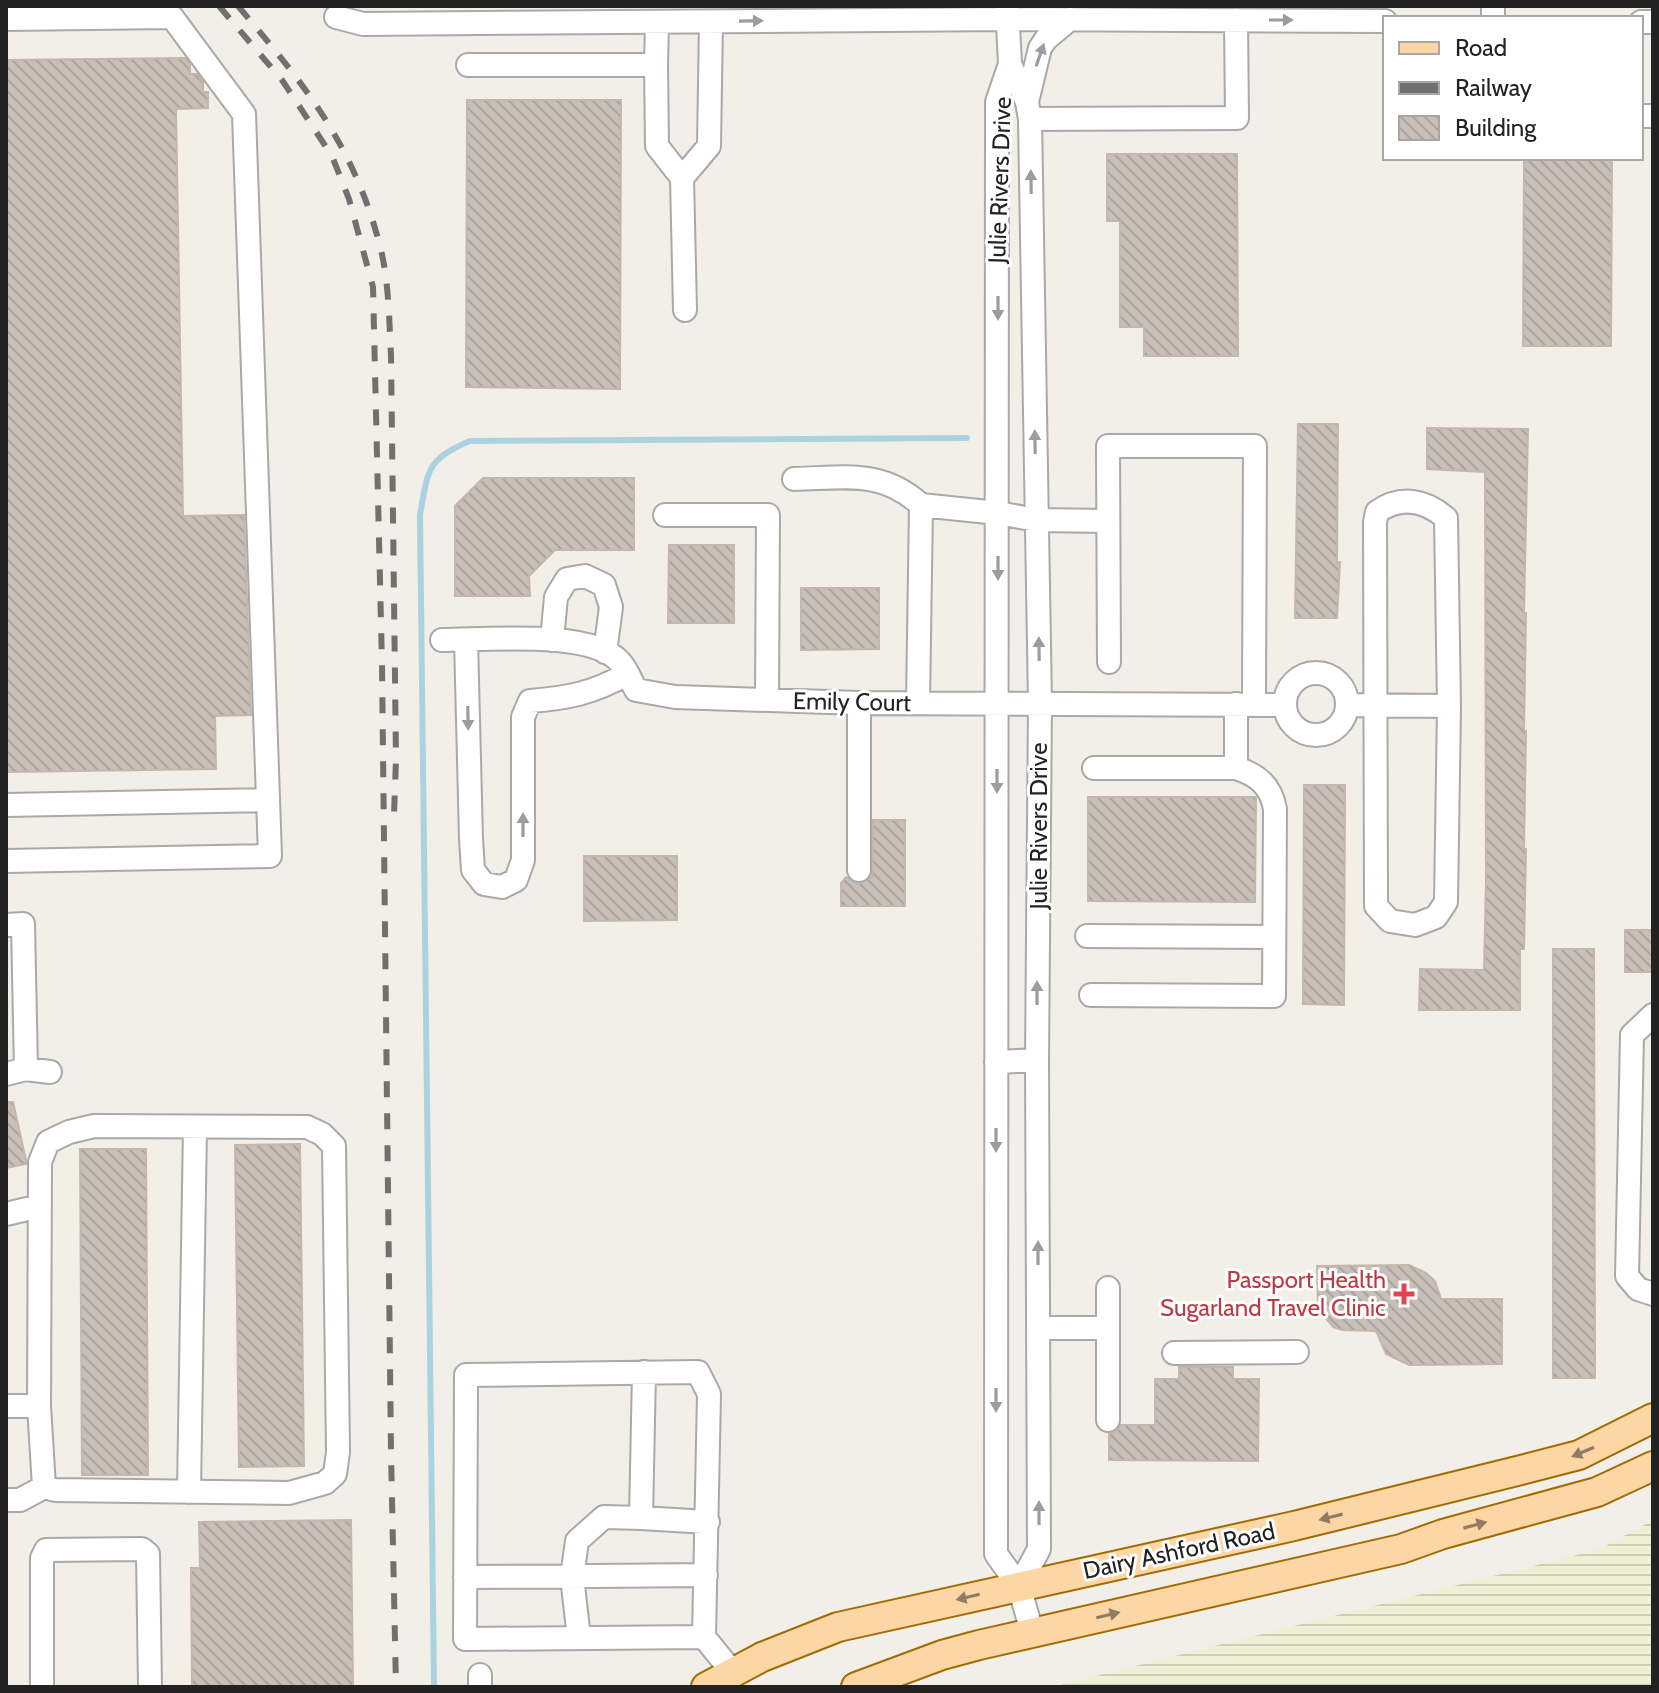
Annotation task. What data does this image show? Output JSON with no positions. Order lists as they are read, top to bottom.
{
  "streets": {
    "main road": ["Dairy Ashford Road"],
    "street": ["Julie Rivers Drive", "Emily Court"]
  },
  "crossings": [
    ["Julie Rivers Drive", "Emily Court"],
    ["Julie Rivers Drive", "Dairy Ashford Road"]
  ],
  "places": {
    "health": ["Passport Health Sugarland Travel Clinic"]
  },
  "legend": ["Road", "Railway", "Building"]
}
